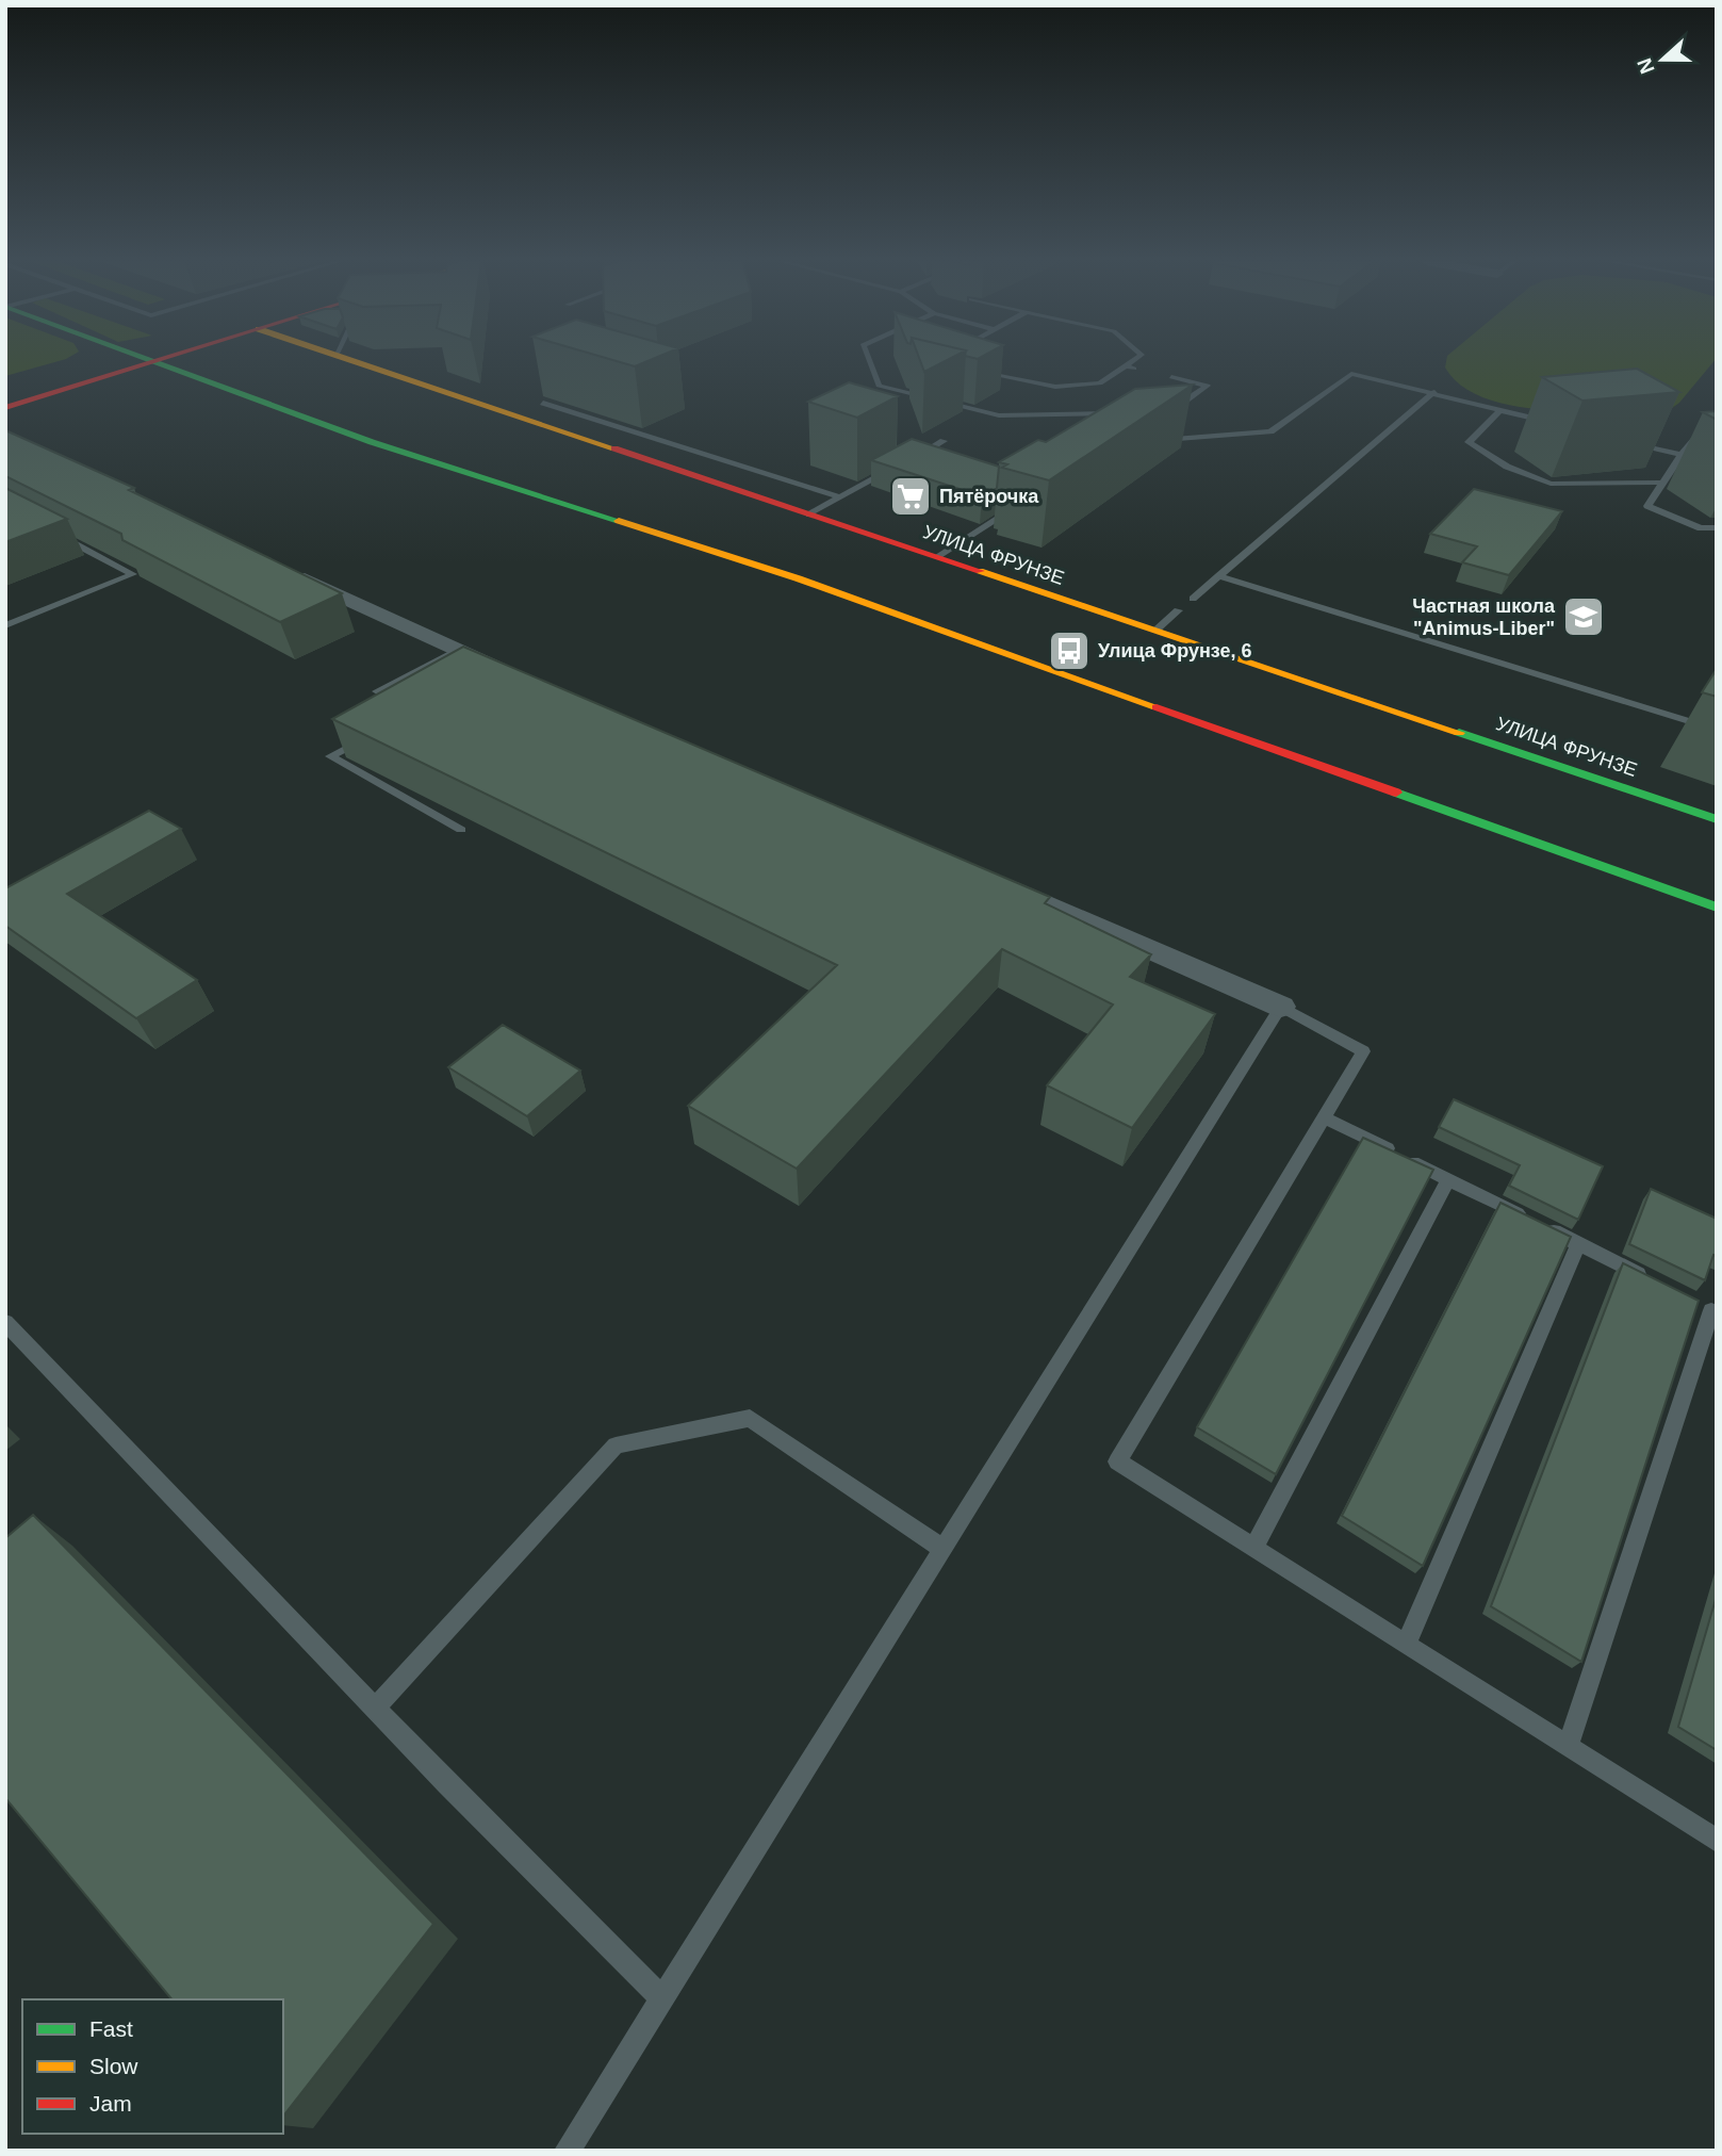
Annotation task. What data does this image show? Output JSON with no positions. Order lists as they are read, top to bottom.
{
  "streets": {
    "main road": ["УЛИЦА ФРУНЗЕ"]
  },
  "places": {
    "supermarket": ["Пятёрочка"],
    "school or university": ["Частная школа \"Animus-Liber\""],
    "bus stop": ["Улица Фрунзе, 6"]
  },
  "legend": ["Fast", "Slow", "Jam"],
  "north": "left"
}
